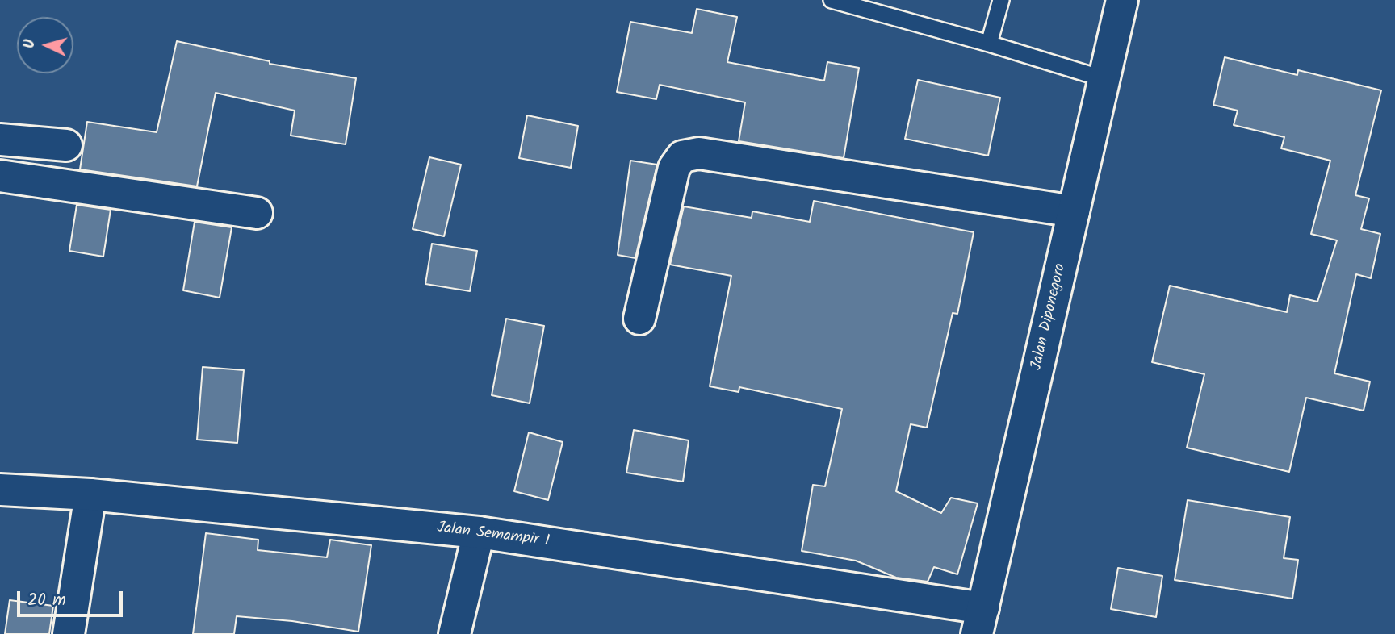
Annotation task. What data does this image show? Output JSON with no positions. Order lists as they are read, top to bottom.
{
  "streets": {
    "street": ["Jalan Diponegoro", "Jalan Semampir 1"]
  },
  "crossings": [
    ["Jalan Diponegoro", "Jalan Semampir 1"]
  ],
  "scale_bar": "20 m",
  "north": "left"
}
